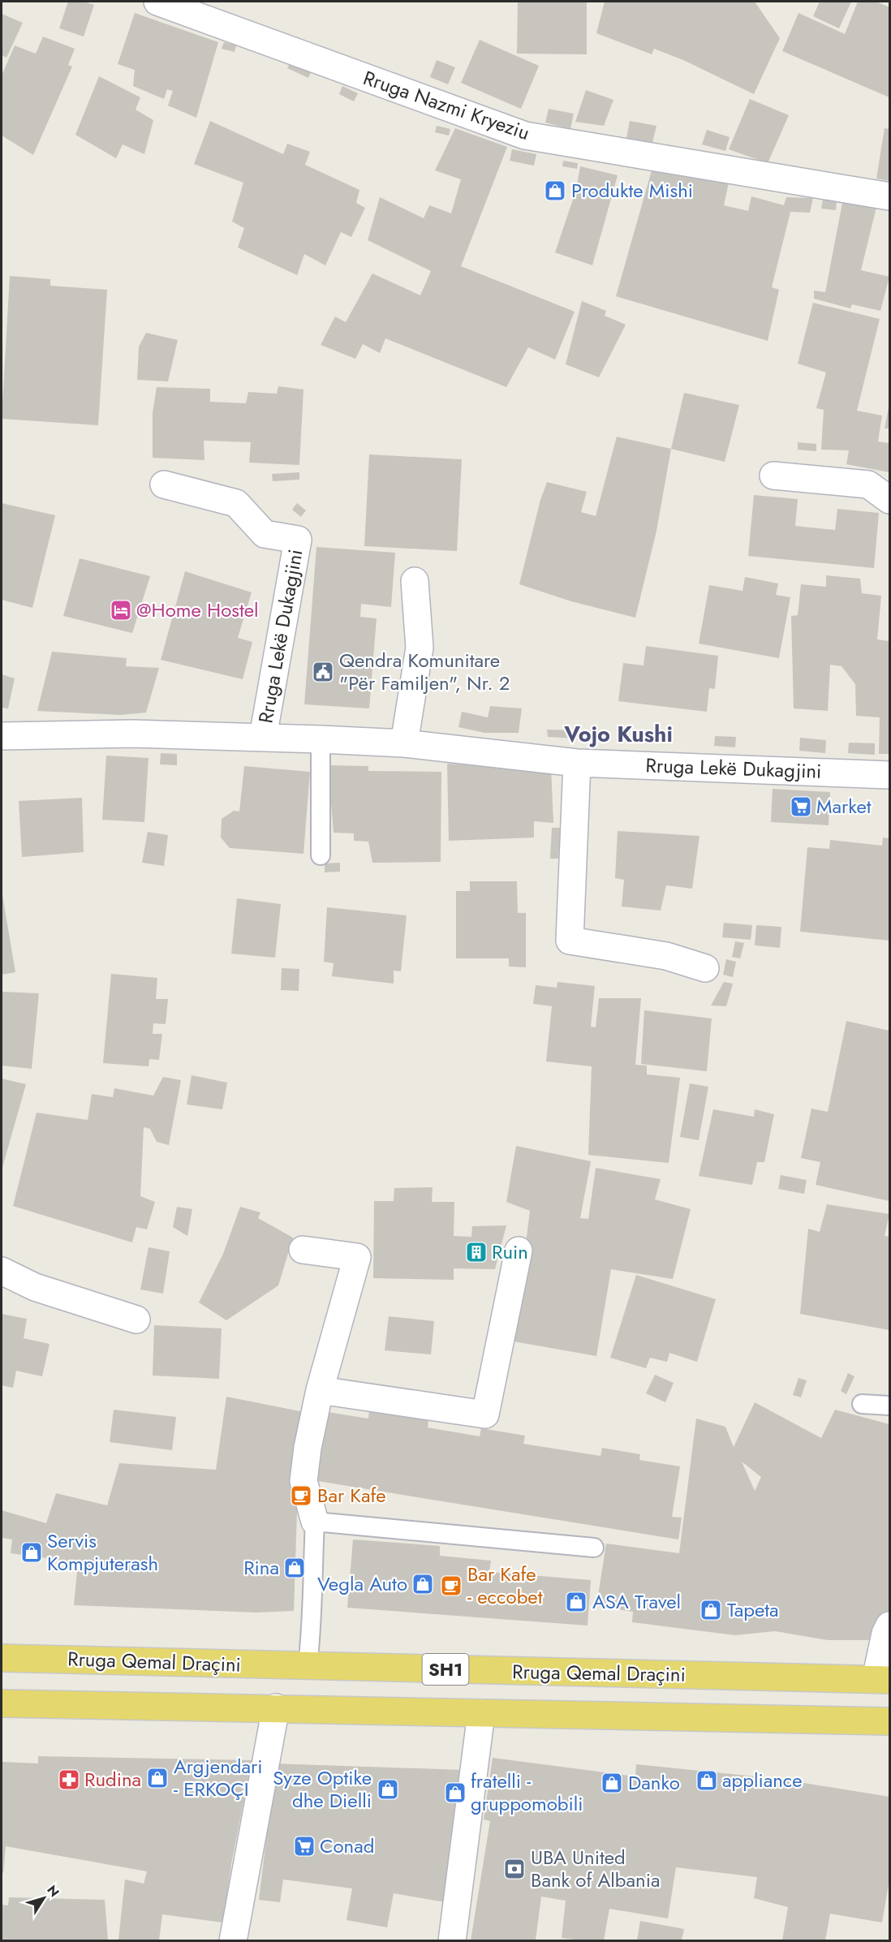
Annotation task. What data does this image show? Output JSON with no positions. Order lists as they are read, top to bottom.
{
  "streets": {
    "main road": ["Rruga Qemal Draçini", "SH1"],
    "street": ["Rruga Nazmi Kryeziu", "Rruga Lekë Dukagjini"]
  },
  "districts": ["Vojo Kushi"],
  "places": {
    "shop": [
      "Produkte Mishi",
      "Servis Kompjuterash",
      "Rina",
      "Vegla Auto",
      "ASA Travel",
      "Tapeta",
      "Argjendari - ERKOÇI",
      "appliance",
      "Danko",
      "Syze Optike dhe Dielli",
      "fratelli - gruppomobili"
    ],
    "hotel": ["@Home Hostel"],
    "public building": ["Qendra Komunitare \"Për Familjen\", Nr. 2"],
    "supermarket": ["Market", "Conad"],
    "building": ["Ruin"],
    "cafe": ["Bar Kafe", "Bar Kafe - eccobet"],
    "pharmacy": ["Rudina"],
    "bank": ["UBA United Bank of Albania"]
  },
  "north": "top right"
}
